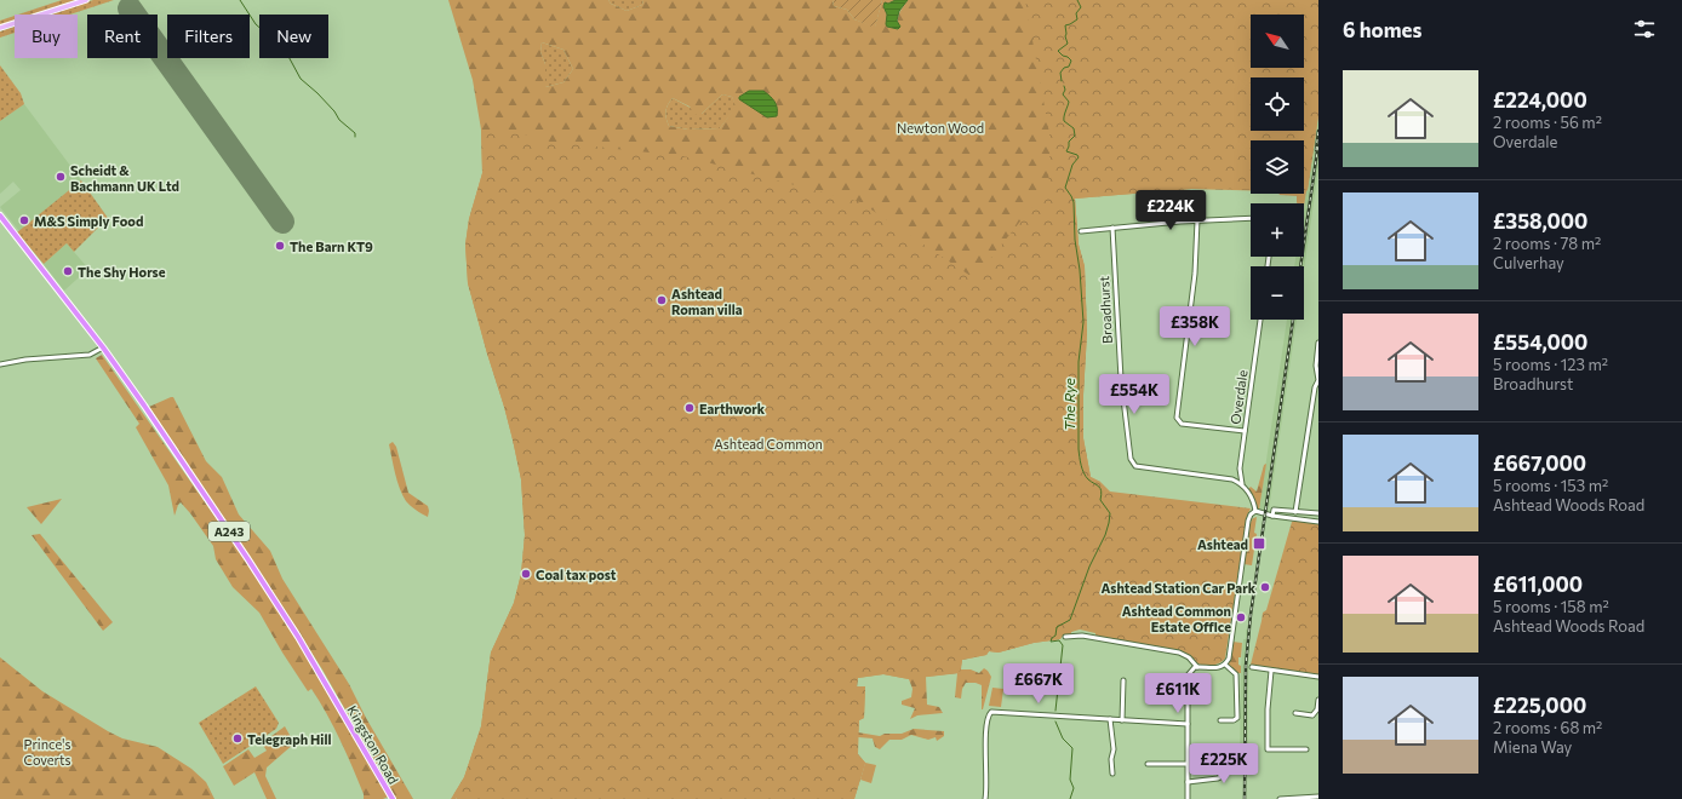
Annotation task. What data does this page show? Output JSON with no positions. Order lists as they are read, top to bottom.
{
  "streets": {
    "highway": ["A243", "Kingston Road"],
    "street": ["Broadhurst", "Overdale"]
  },
  "crossings": [
    ["Broadhurst", "Overdale"],
    ["A243", "Kingston Road"]
  ],
  "water": ["The Rye"],
  "parks": ["Newton Wood", "Ashtead Common", "Prince's Coverts"],
  "places": {
    "other": [
      "Scheidt & Bachmann UK Ltd",
      "M&S Simply Food",
      "The Barn KT9",
      "The Shy Horse",
      "Ashtead Roman villa",
      "Earthwork",
      "Coal tax post",
      "Ashtead Station Car Park",
      "Ashtead Common Estate Office",
      "Telegraph Hill"
    ],
    "transit": ["Ashtead"]
  },
  "north": "top left",
  "page": {
    "heading": "6 homes",
    "map_buttons": ["+", "−"],
    "chip": [
      "Buy",
      "Rent",
      "Filters",
      "New"
    ],
    "list": [
      {
        "name": "£224,000",
        "note": "2 rooms · 56 m² · Overdale"
      },
      {
        "name": "£358,000",
        "note": "2 rooms · 78 m² · Culverhay"
      },
      {
        "name": "£554,000",
        "note": "5 rooms · 123 m² · Broadhurst"
      },
      {
        "name": "£667,000",
        "note": "5 rooms · 153 m² · Ashtead Woods Road"
      },
      {
        "name": "£611,000",
        "note": "5 rooms · 158 m² · Ashtead Woods Road"
      },
      {
        "name": "£225,000",
        "note": "2 rooms · 68 m² · Miena Way"
      }
    ],
    "price": [
      "£224K",
      "£358K",
      "£554K",
      "£667K",
      "£611K",
      "£225K"
    ]
  }
}
